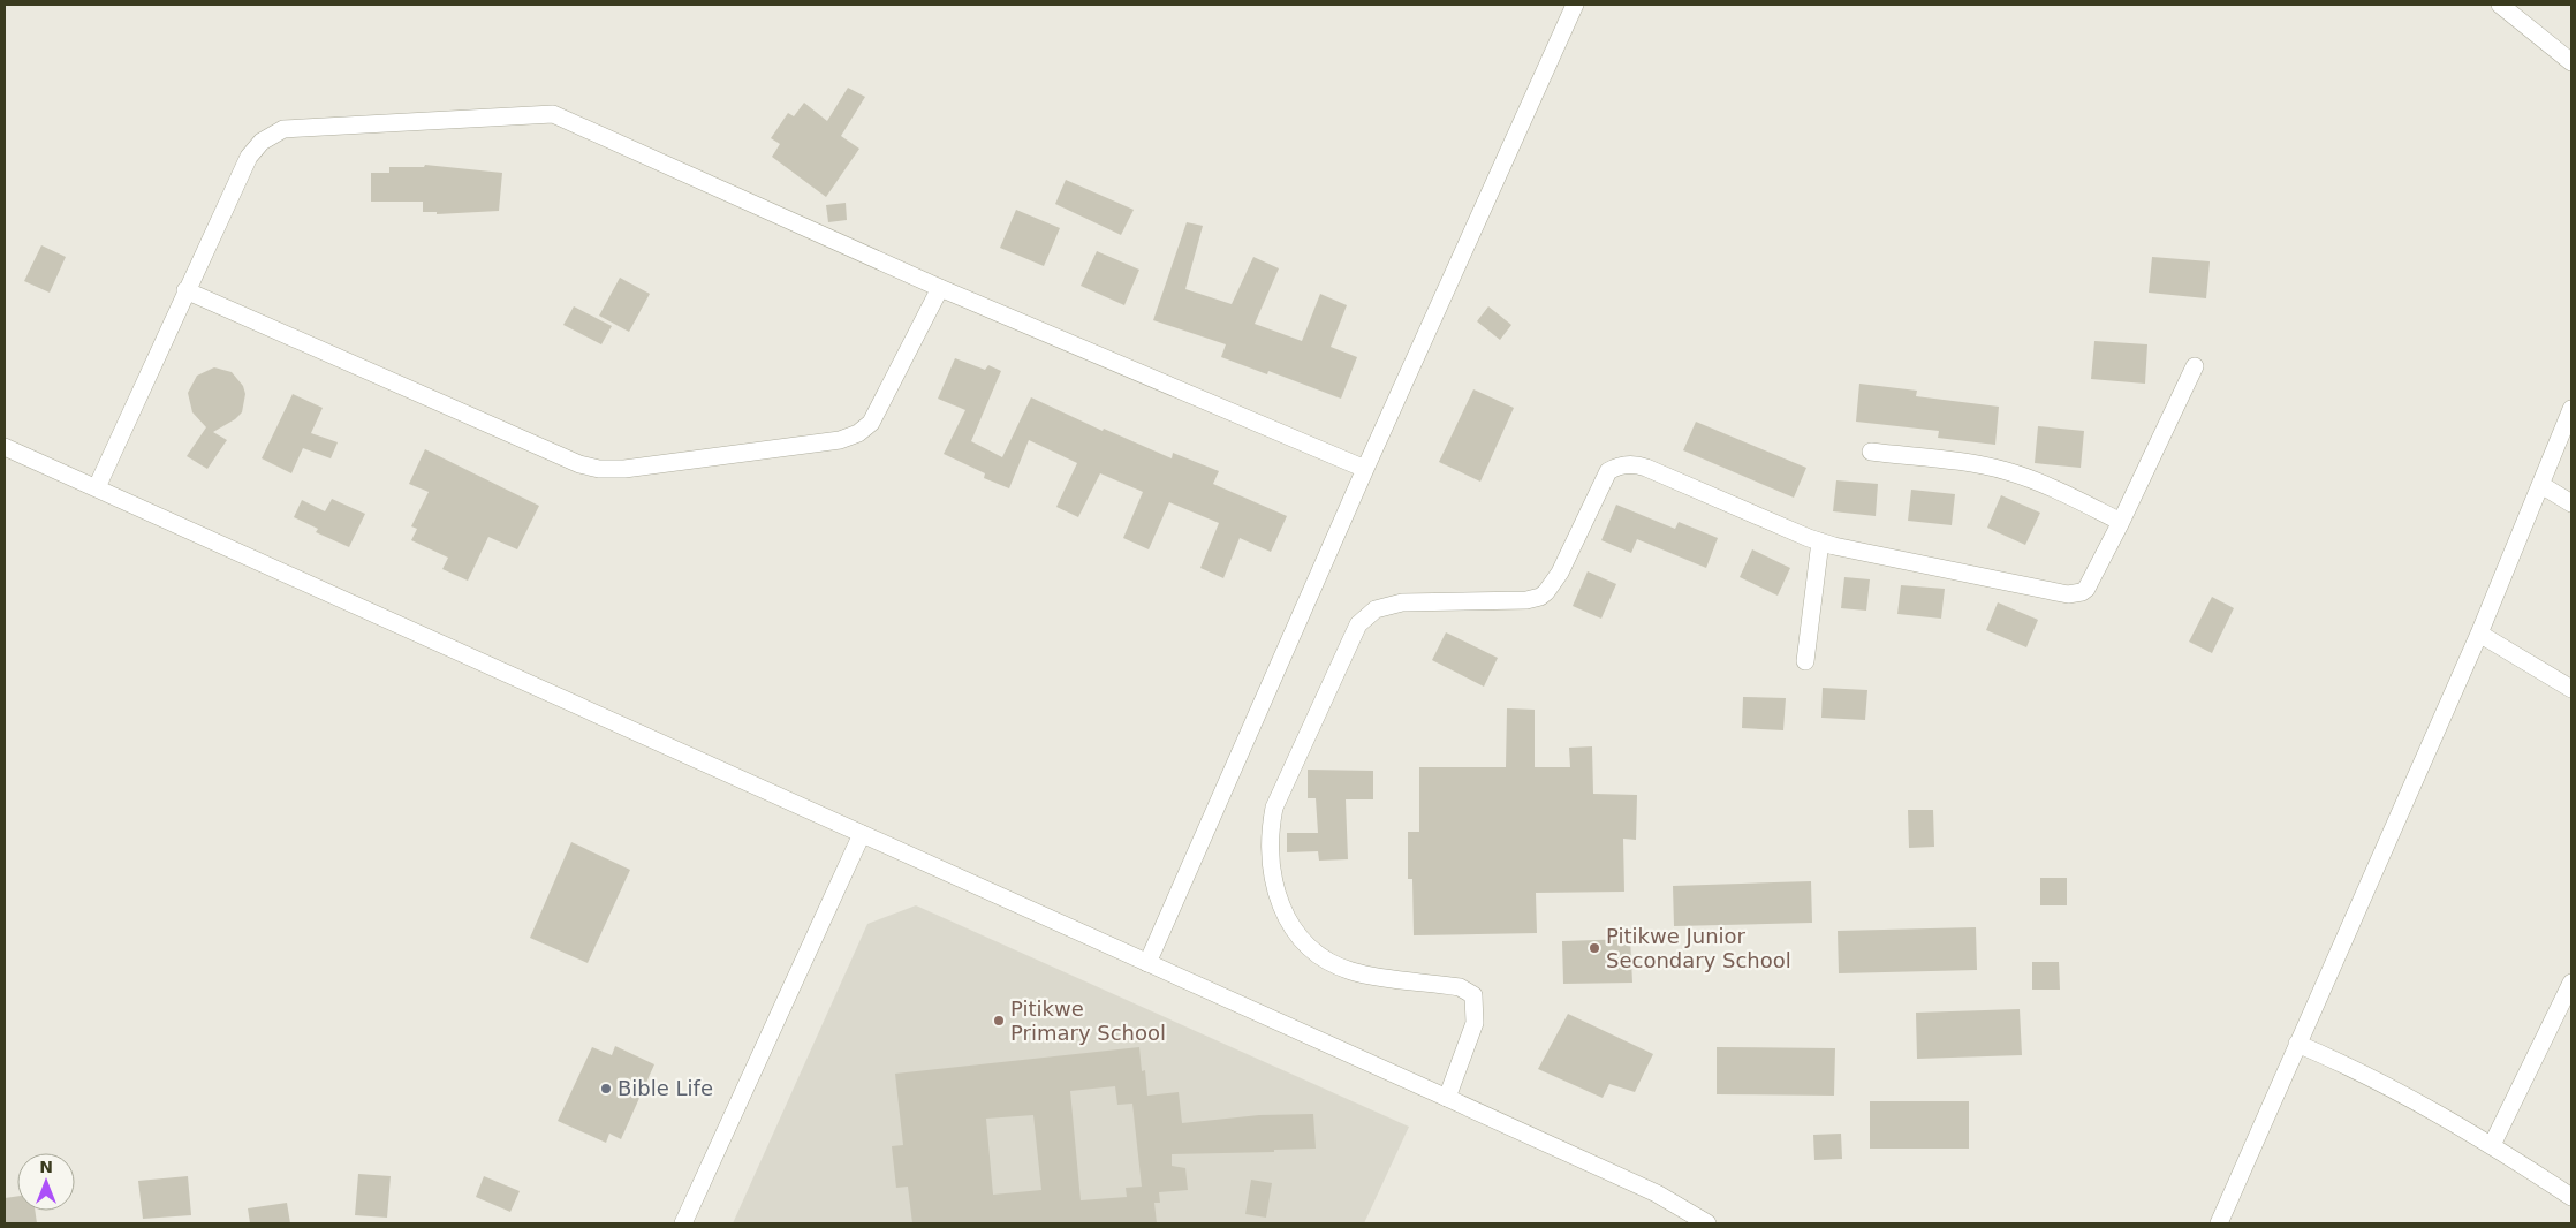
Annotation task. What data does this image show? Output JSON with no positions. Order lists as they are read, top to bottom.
{
  "places": ["Pitikwe Junior Secondary School", "Pitikwe Primary School", "Bible Life"],
  "north": "top"
}
